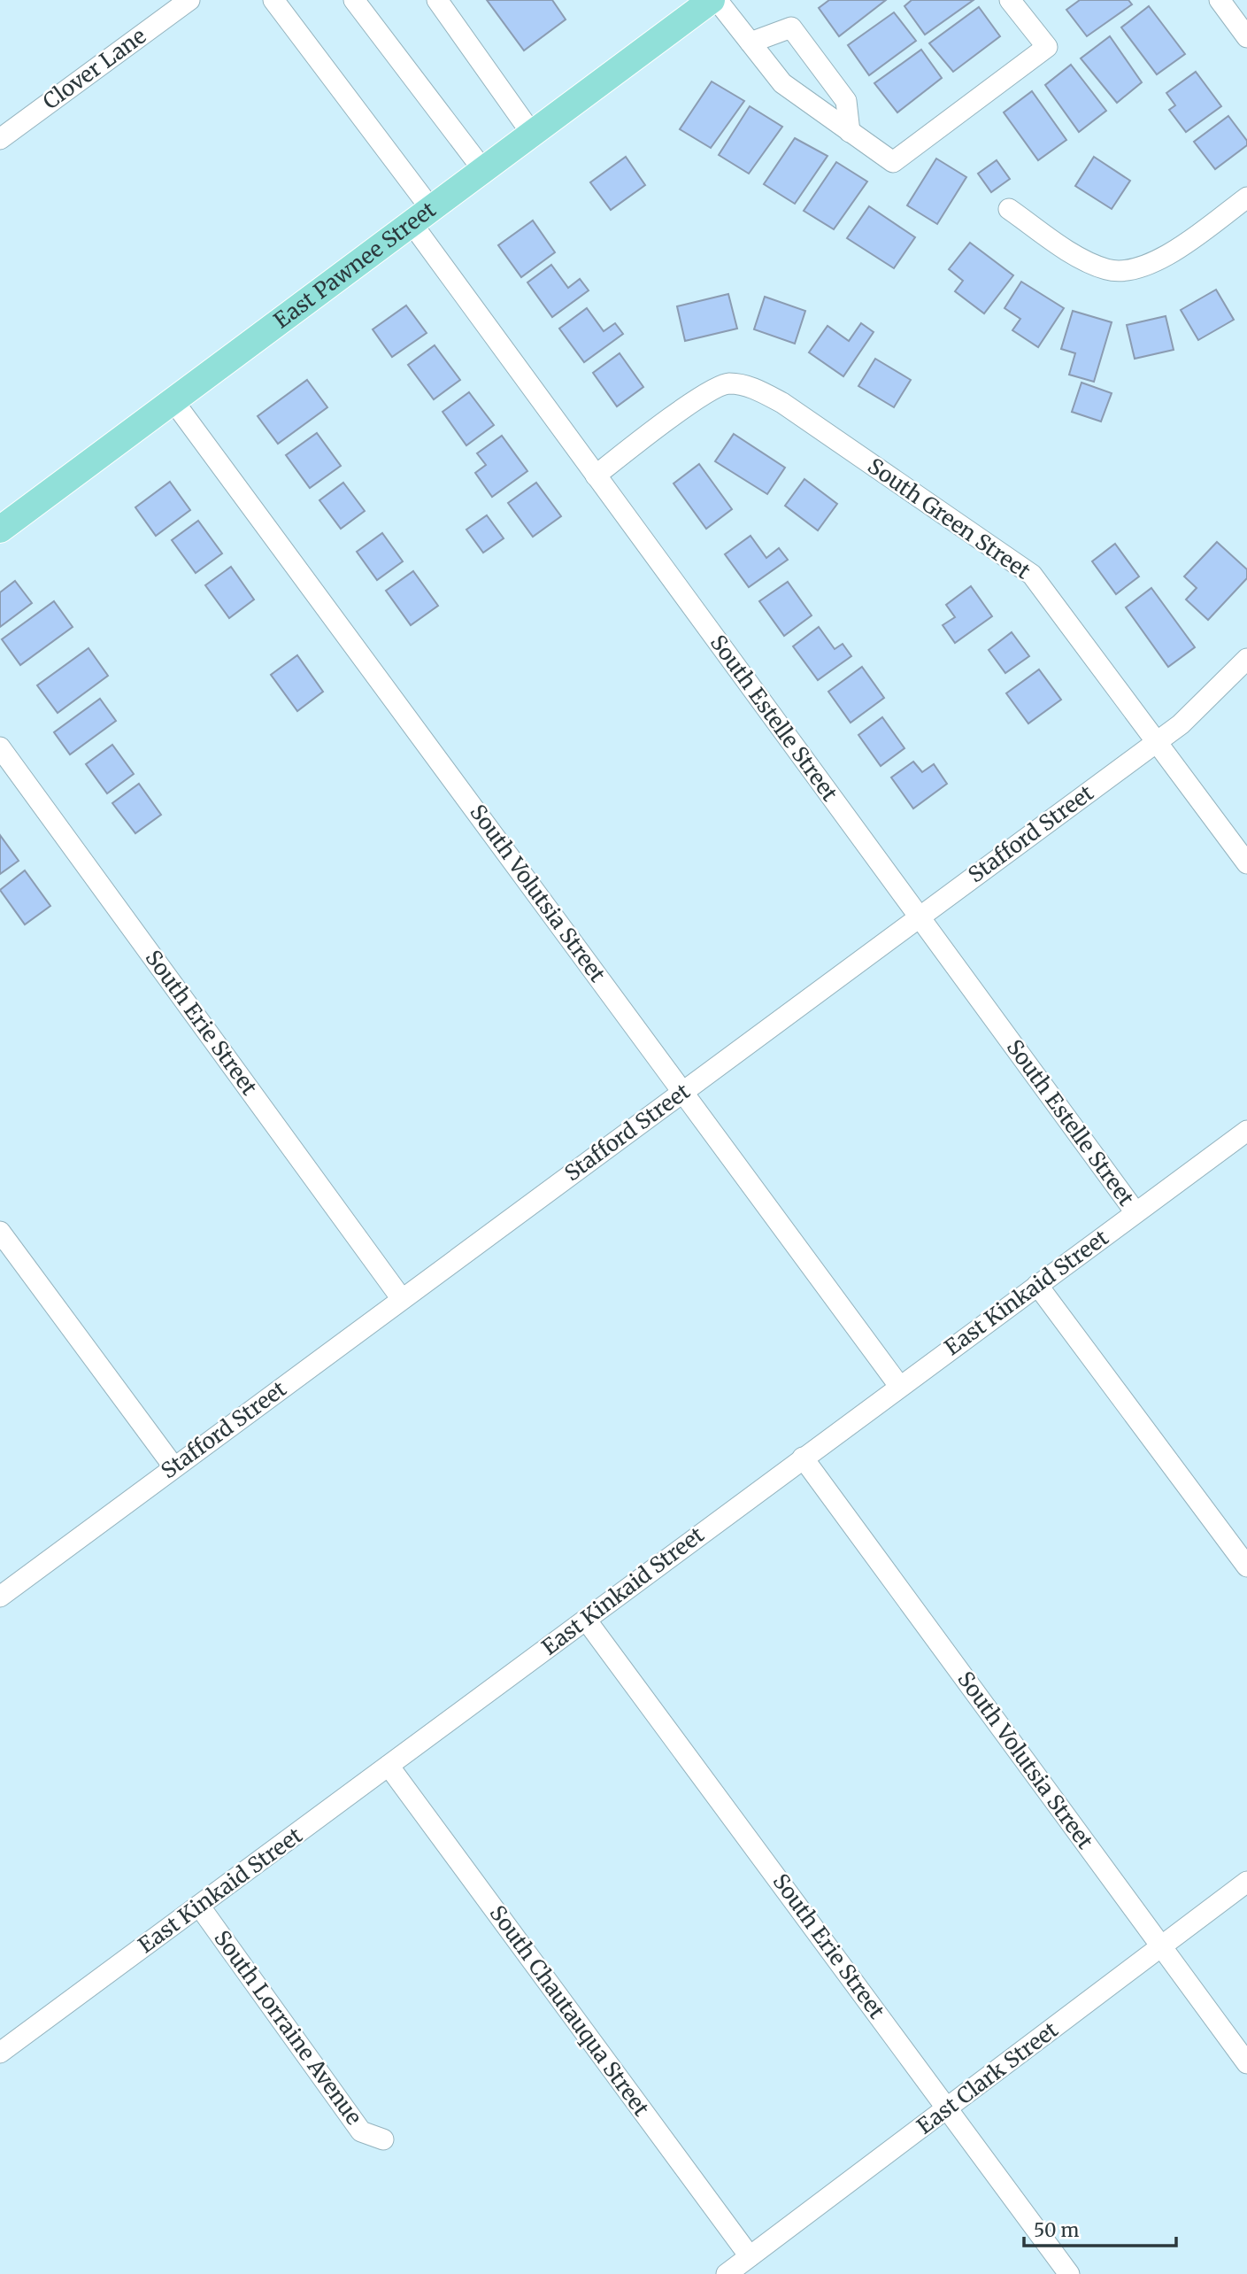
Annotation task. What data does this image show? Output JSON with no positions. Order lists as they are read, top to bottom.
{
  "streets": {
    "main road": ["East Pawnee Street"],
    "street": [
      "Clover Lane",
      "South Green Street",
      "South Estelle Street",
      "Stafford Street",
      "South Volutsia Street",
      "South Erie Street",
      "East Kinkaid Street",
      "South Chautauqua Street",
      "South Lorraine Avenue",
      "East Clark Street"
    ]
  },
  "crossings": [
    ["East Pawnee Street", "South Estelle Street"],
    ["East Pawnee Street", "South Volutsia Street"],
    ["South Green Street", "South Estelle Street"],
    ["South Green Street", "Stafford Street"],
    ["South Estelle Street", "Stafford Street"],
    ["South Estelle Street", "East Kinkaid Street"],
    ["Stafford Street", "South Volutsia Street"],
    ["Stafford Street", "South Erie Street"],
    ["South Volutsia Street", "East Kinkaid Street"],
    ["South Volutsia Street", "East Clark Street"],
    ["South Erie Street", "East Kinkaid Street"],
    ["South Erie Street", "East Clark Street"],
    ["East Kinkaid Street", "South Chautauqua Street"],
    ["East Kinkaid Street", "South Lorraine Avenue"],
    ["South Chautauqua Street", "East Clark Street"]
  ],
  "scale_bar": "50 m"
}
